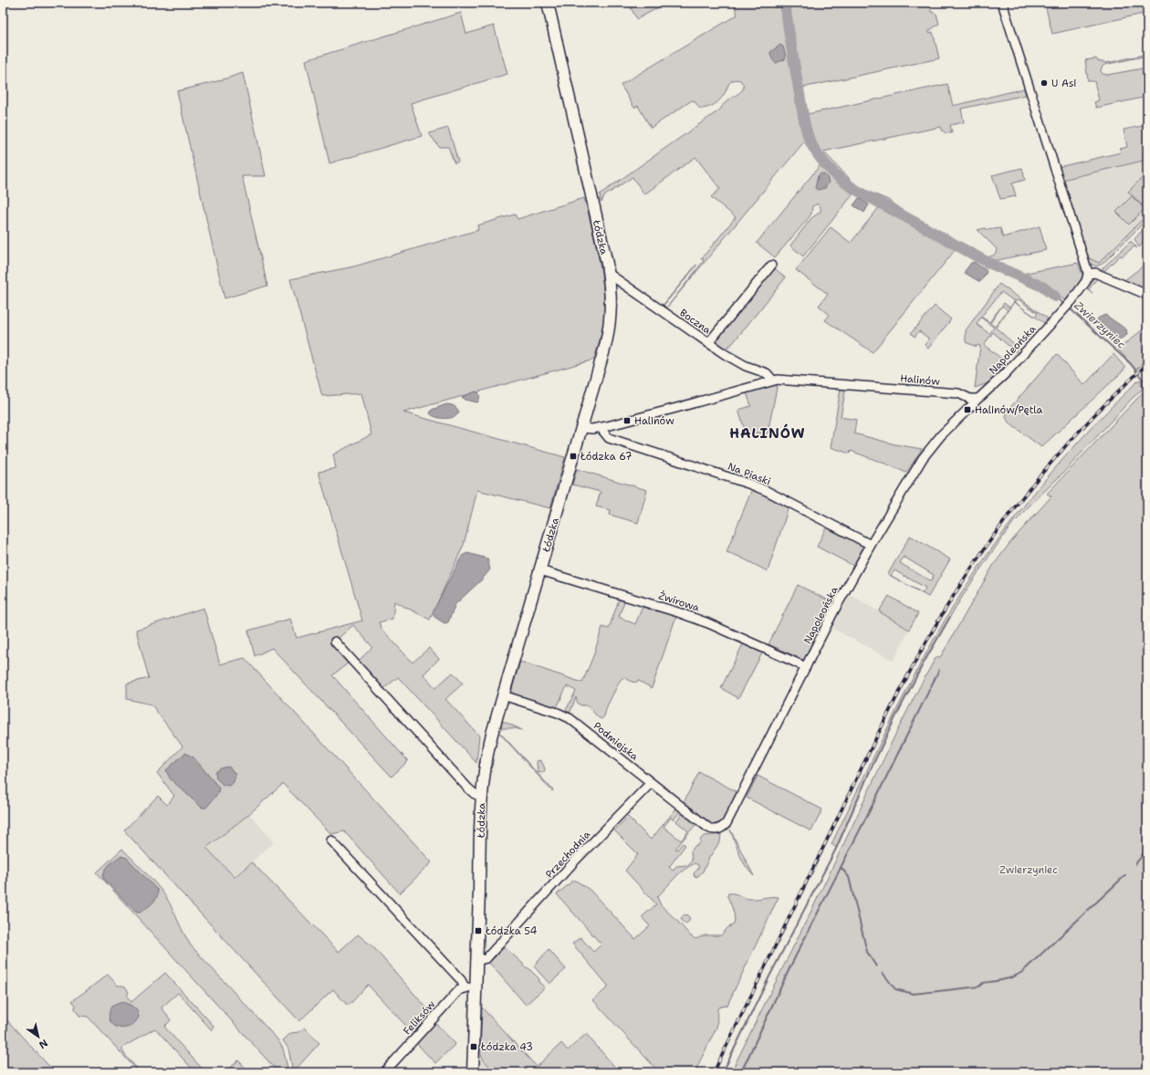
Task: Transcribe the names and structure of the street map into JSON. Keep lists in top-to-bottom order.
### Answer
{
  "streets": {
    "main road": ["Łódzka"],
    "street": [
      "Boczna",
      "Napoleońska",
      "Halinów",
      "Na Piaski",
      "Żwirowa",
      "Podmiejska",
      "Przechodnia",
      "Feliksów"
    ]
  },
  "crossings": [
    ["Łódzka", "Boczna"],
    ["Łódzka", "Halinów"],
    ["Łódzka", "Żwirowa"],
    ["Łódzka", "Podmiejska"],
    ["Łódzka", "Przechodnia"],
    ["Boczna", "Halinów"],
    ["Napoleońska", "Halinów"],
    ["Napoleońska", "Na Piaski"],
    ["Napoleońska", "Żwirowa"],
    ["Napoleońska", "Podmiejska"],
    ["Halinów", "Na Piaski"],
    ["Podmiejska", "Przechodnia"]
  ],
  "districts": ["HALINÓW"],
  "water": ["Zwierzyniec"],
  "parks": ["Zwierzyniec"],
  "places": {
    "other": ["U Asi"],
    "transit": [
      "Halinów/Pętla",
      "Halinów",
      "Łódzka 67",
      "Łódzka 54",
      "Łódzka 43"
    ]
  },
  "north": "bottom right"
}
